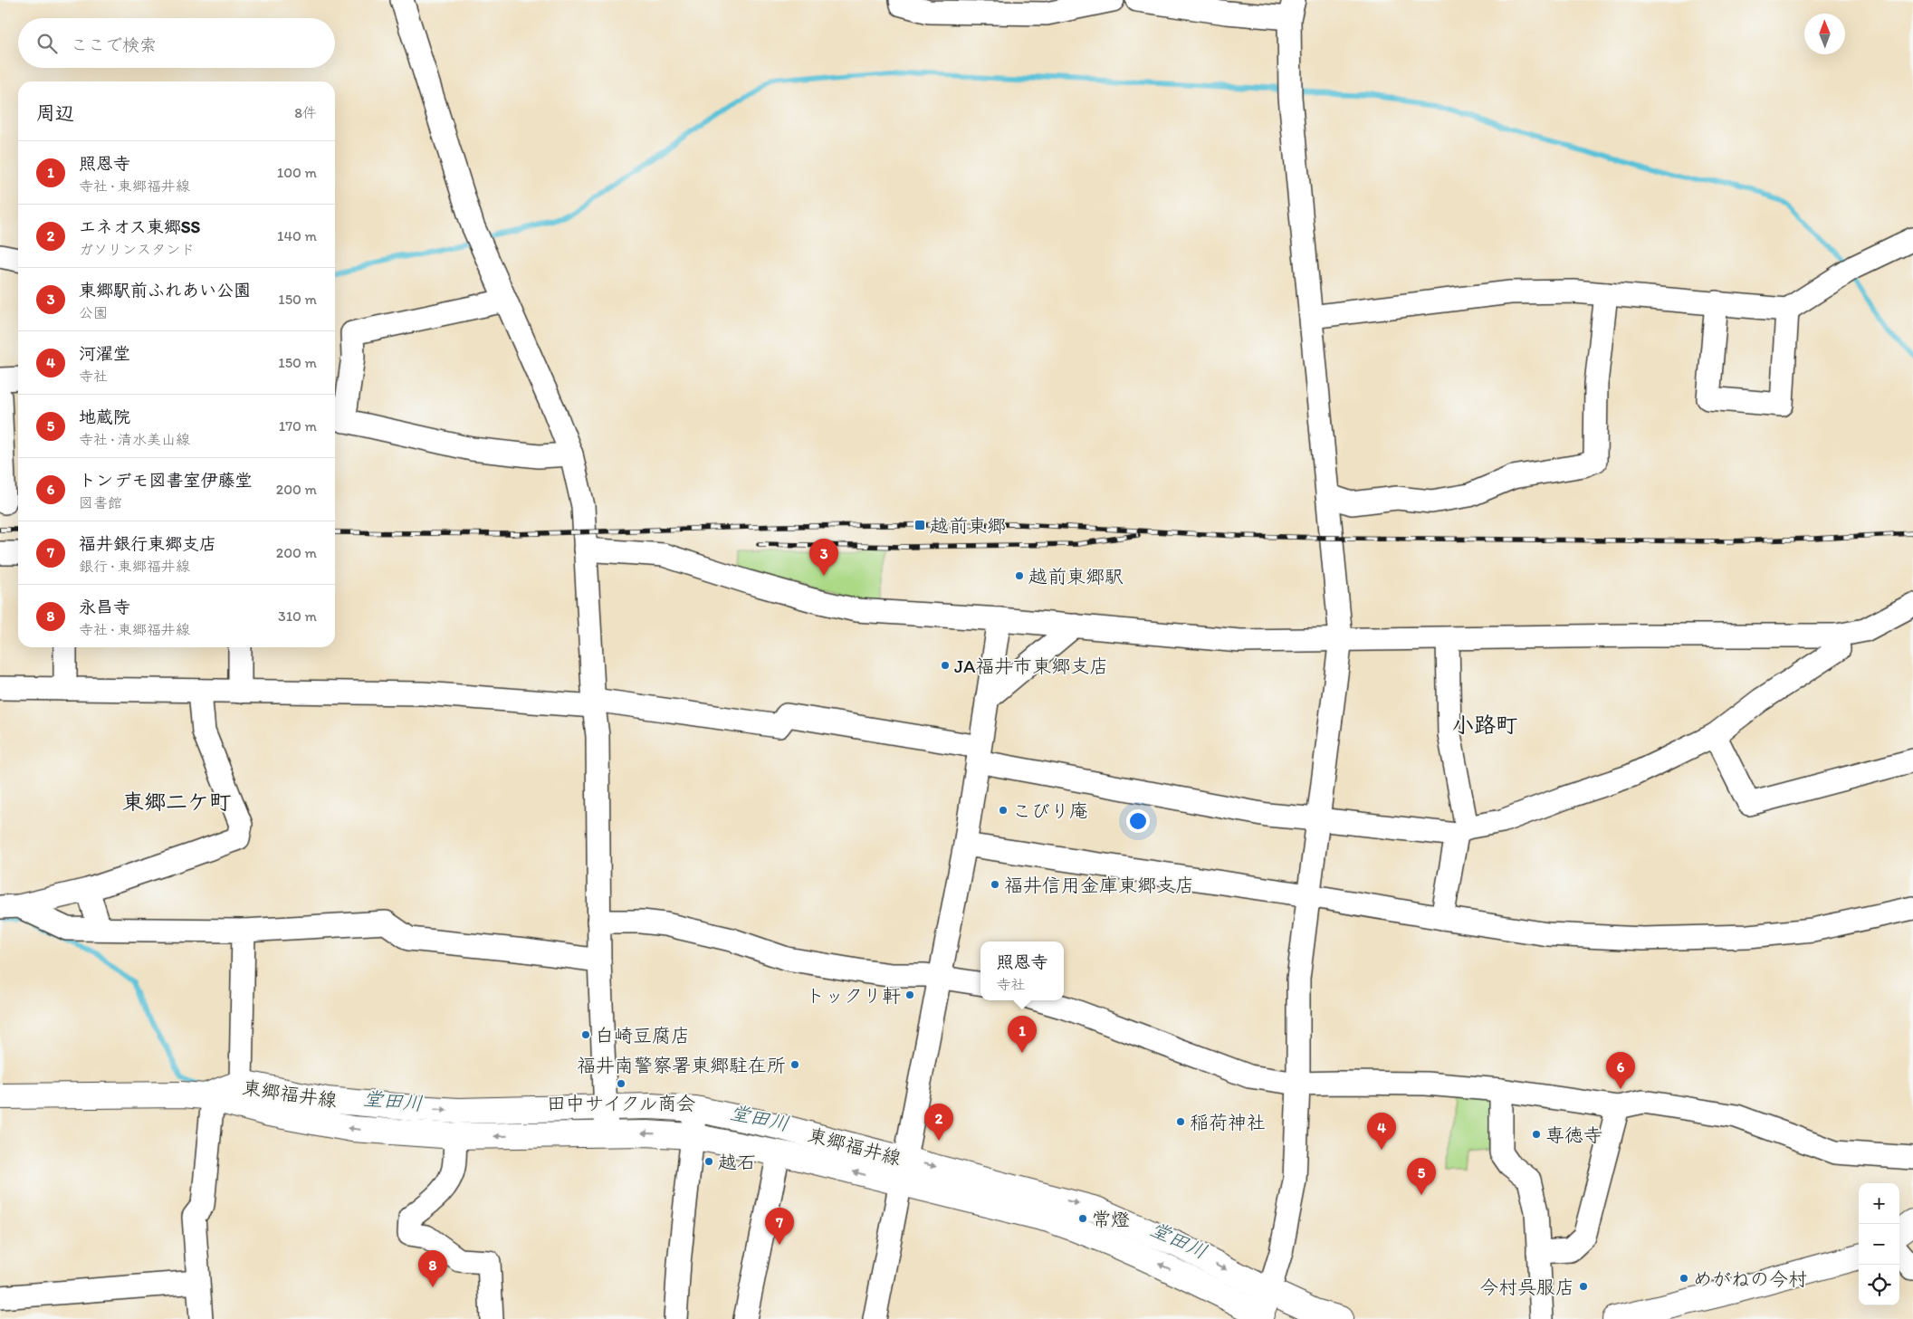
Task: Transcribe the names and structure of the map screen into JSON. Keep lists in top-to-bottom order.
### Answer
{
  "streets": {
    "main road": ["東郷福井線"]
  },
  "districts": ["小路町", "東郷二ケ町"],
  "water": ["堂田川"],
  "places": {
    "transit": ["越前東郷"],
    "other": [
      "越前東郷駅",
      "JA福井市東郷支店",
      "こびり庵",
      "福井信用金庫東郷支店",
      "トックリ軒",
      "白崎豆腐店",
      "福井南警察署東郷駐在所",
      "田中サイクル商会",
      "稲荷神社",
      "専徳寺",
      "越石",
      "常燈",
      "めがねの今村",
      "今村呉服店"
    ]
  },
  "north": "top",
  "page": {
    "search": "ここで検索",
    "heading": ["周辺", "8件"],
    "list": [
      {
        "mark": "1",
        "name": "照恩寺",
        "note": "寺社 · 東郷福井線",
        "value": "100 m"
      },
      {
        "mark": "2",
        "name": "エネオス東郷SS",
        "note": "ガソリンスタンド",
        "value": "140 m"
      },
      {
        "mark": "3",
        "name": "東郷駅前ふれあい公園",
        "note": "公園",
        "value": "150 m"
      },
      {
        "mark": "4",
        "name": "河濯堂",
        "note": "寺社",
        "value": "150 m"
      },
      {
        "mark": "5",
        "name": "地蔵院",
        "note": "寺社 · 清水美山線",
        "value": "170 m"
      },
      {
        "mark": "6",
        "name": "トンデモ図書室伊藤堂",
        "note": "図書館",
        "value": "200 m"
      },
      {
        "mark": "7",
        "name": "福井銀行東郷支店",
        "note": "銀行 · 東郷福井線",
        "value": "200 m"
      },
      {
        "mark": "8",
        "name": "永昌寺",
        "note": "寺社 · 東郷福井線",
        "value": "310 m"
      }
    ],
    "pins": [
      "3",
      "1",
      "6",
      "2",
      "4",
      "5",
      "7",
      "8"
    ],
    "popup": ["照恩寺", "寺社"],
    "map_buttons": ["+", "−"]
  }
}
